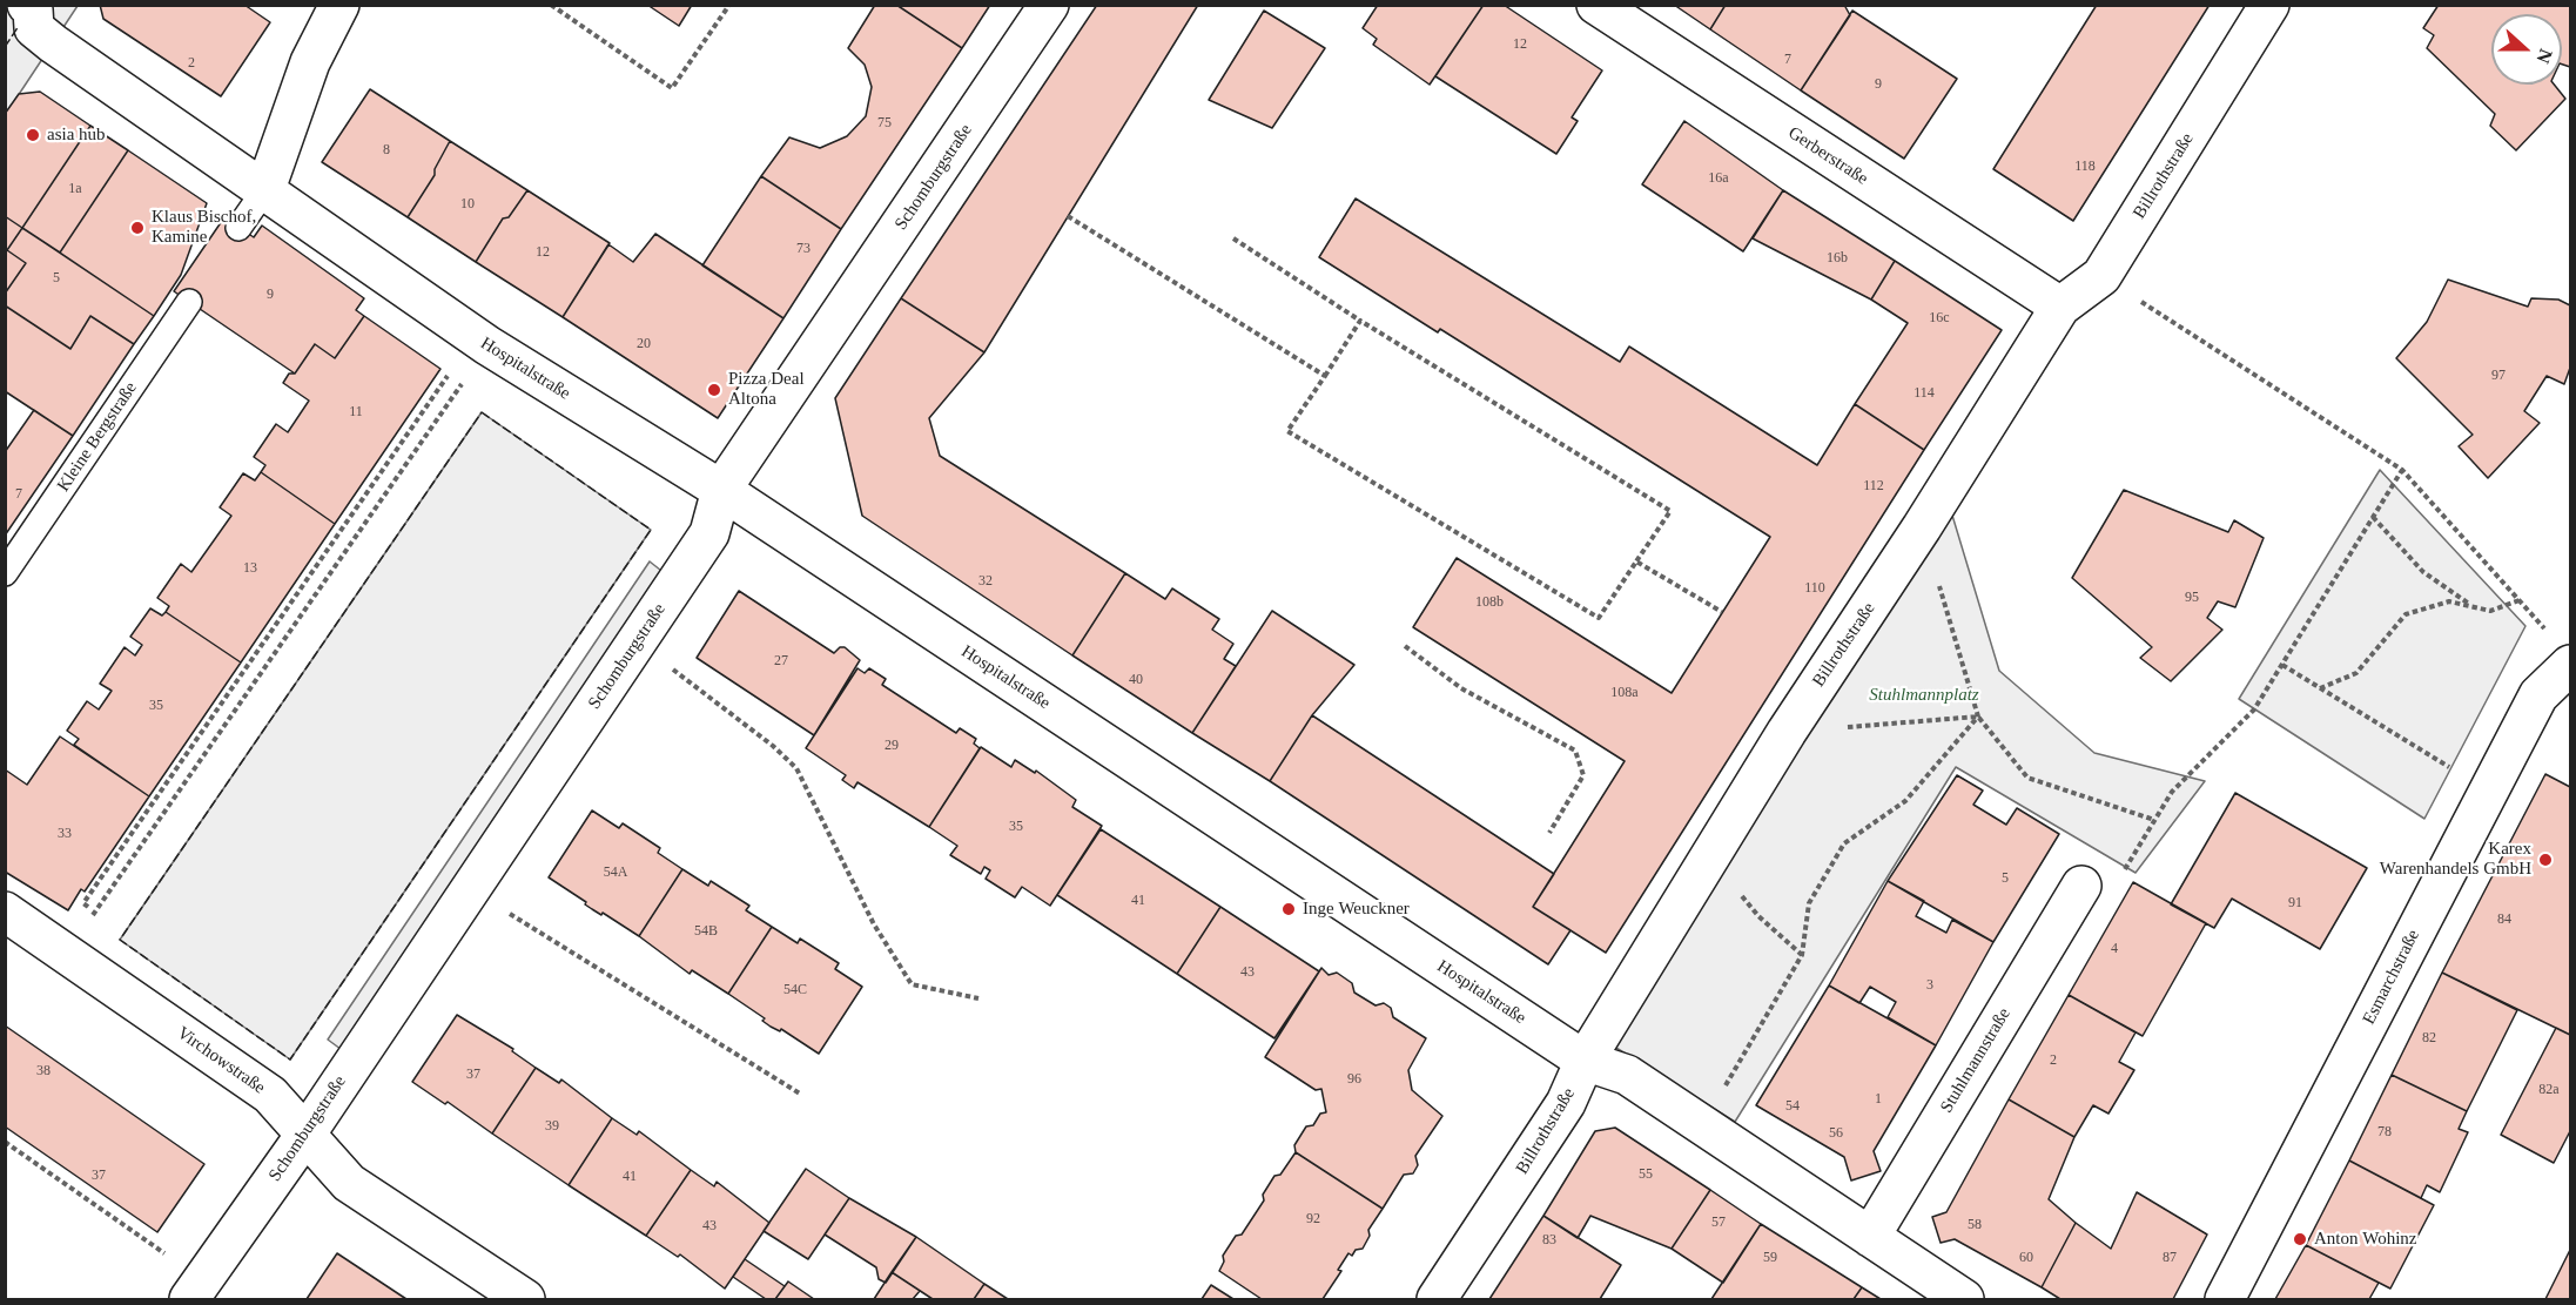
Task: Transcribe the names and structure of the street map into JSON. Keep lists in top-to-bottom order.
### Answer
{
  "streets": {
    "street": [
      "Gerberstraße",
      "Billrothstraße",
      "Schomburgstraße",
      "Hospitalstraße",
      "Esmarchstraße",
      "Virchowstraße",
      "Stuhlmannstraße"
    ],
    "lane": ["Kleine Bergstraße"]
  },
  "crossings": [
    ["Gerberstraße", "Billrothstraße"],
    ["Billrothstraße", "Hospitalstraße"],
    ["Schomburgstraße", "Hospitalstraße"],
    ["Schomburgstraße", "Virchowstraße"],
    ["Hospitalstraße", "Stuhlmannstraße"]
  ],
  "parks": ["Stuhlmannplatz"],
  "places": [
    "asia hub",
    "Klaus Bischof, Kamine",
    "Pizza Deal Altona",
    "Karex Warenhandels GmbH",
    "Inge Weuckner",
    "Anton Wohinz"
  ],
  "house_numbers": [
    "12",
    "7",
    "2",
    "9",
    "75",
    "8",
    "118",
    "16a",
    "1a",
    "10",
    "73",
    "12",
    "16b",
    "5",
    "9",
    "16c",
    "20",
    "97",
    "114",
    "11",
    "112",
    "7",
    "13",
    "32",
    "110",
    "95",
    "108b",
    "27",
    "40",
    "108a",
    "35",
    "29",
    "35",
    "33",
    "54A",
    "5",
    "41",
    "91",
    "84",
    "54B",
    "4",
    "43",
    "3",
    "54C",
    "82",
    "2",
    "38",
    "37",
    "96",
    "82a",
    "1",
    "54",
    "39",
    "78",
    "56",
    "55",
    "37",
    "41",
    "92",
    "57",
    "58",
    "43",
    "83",
    "59",
    "60",
    "87"
  ],
  "north": "right"
}
